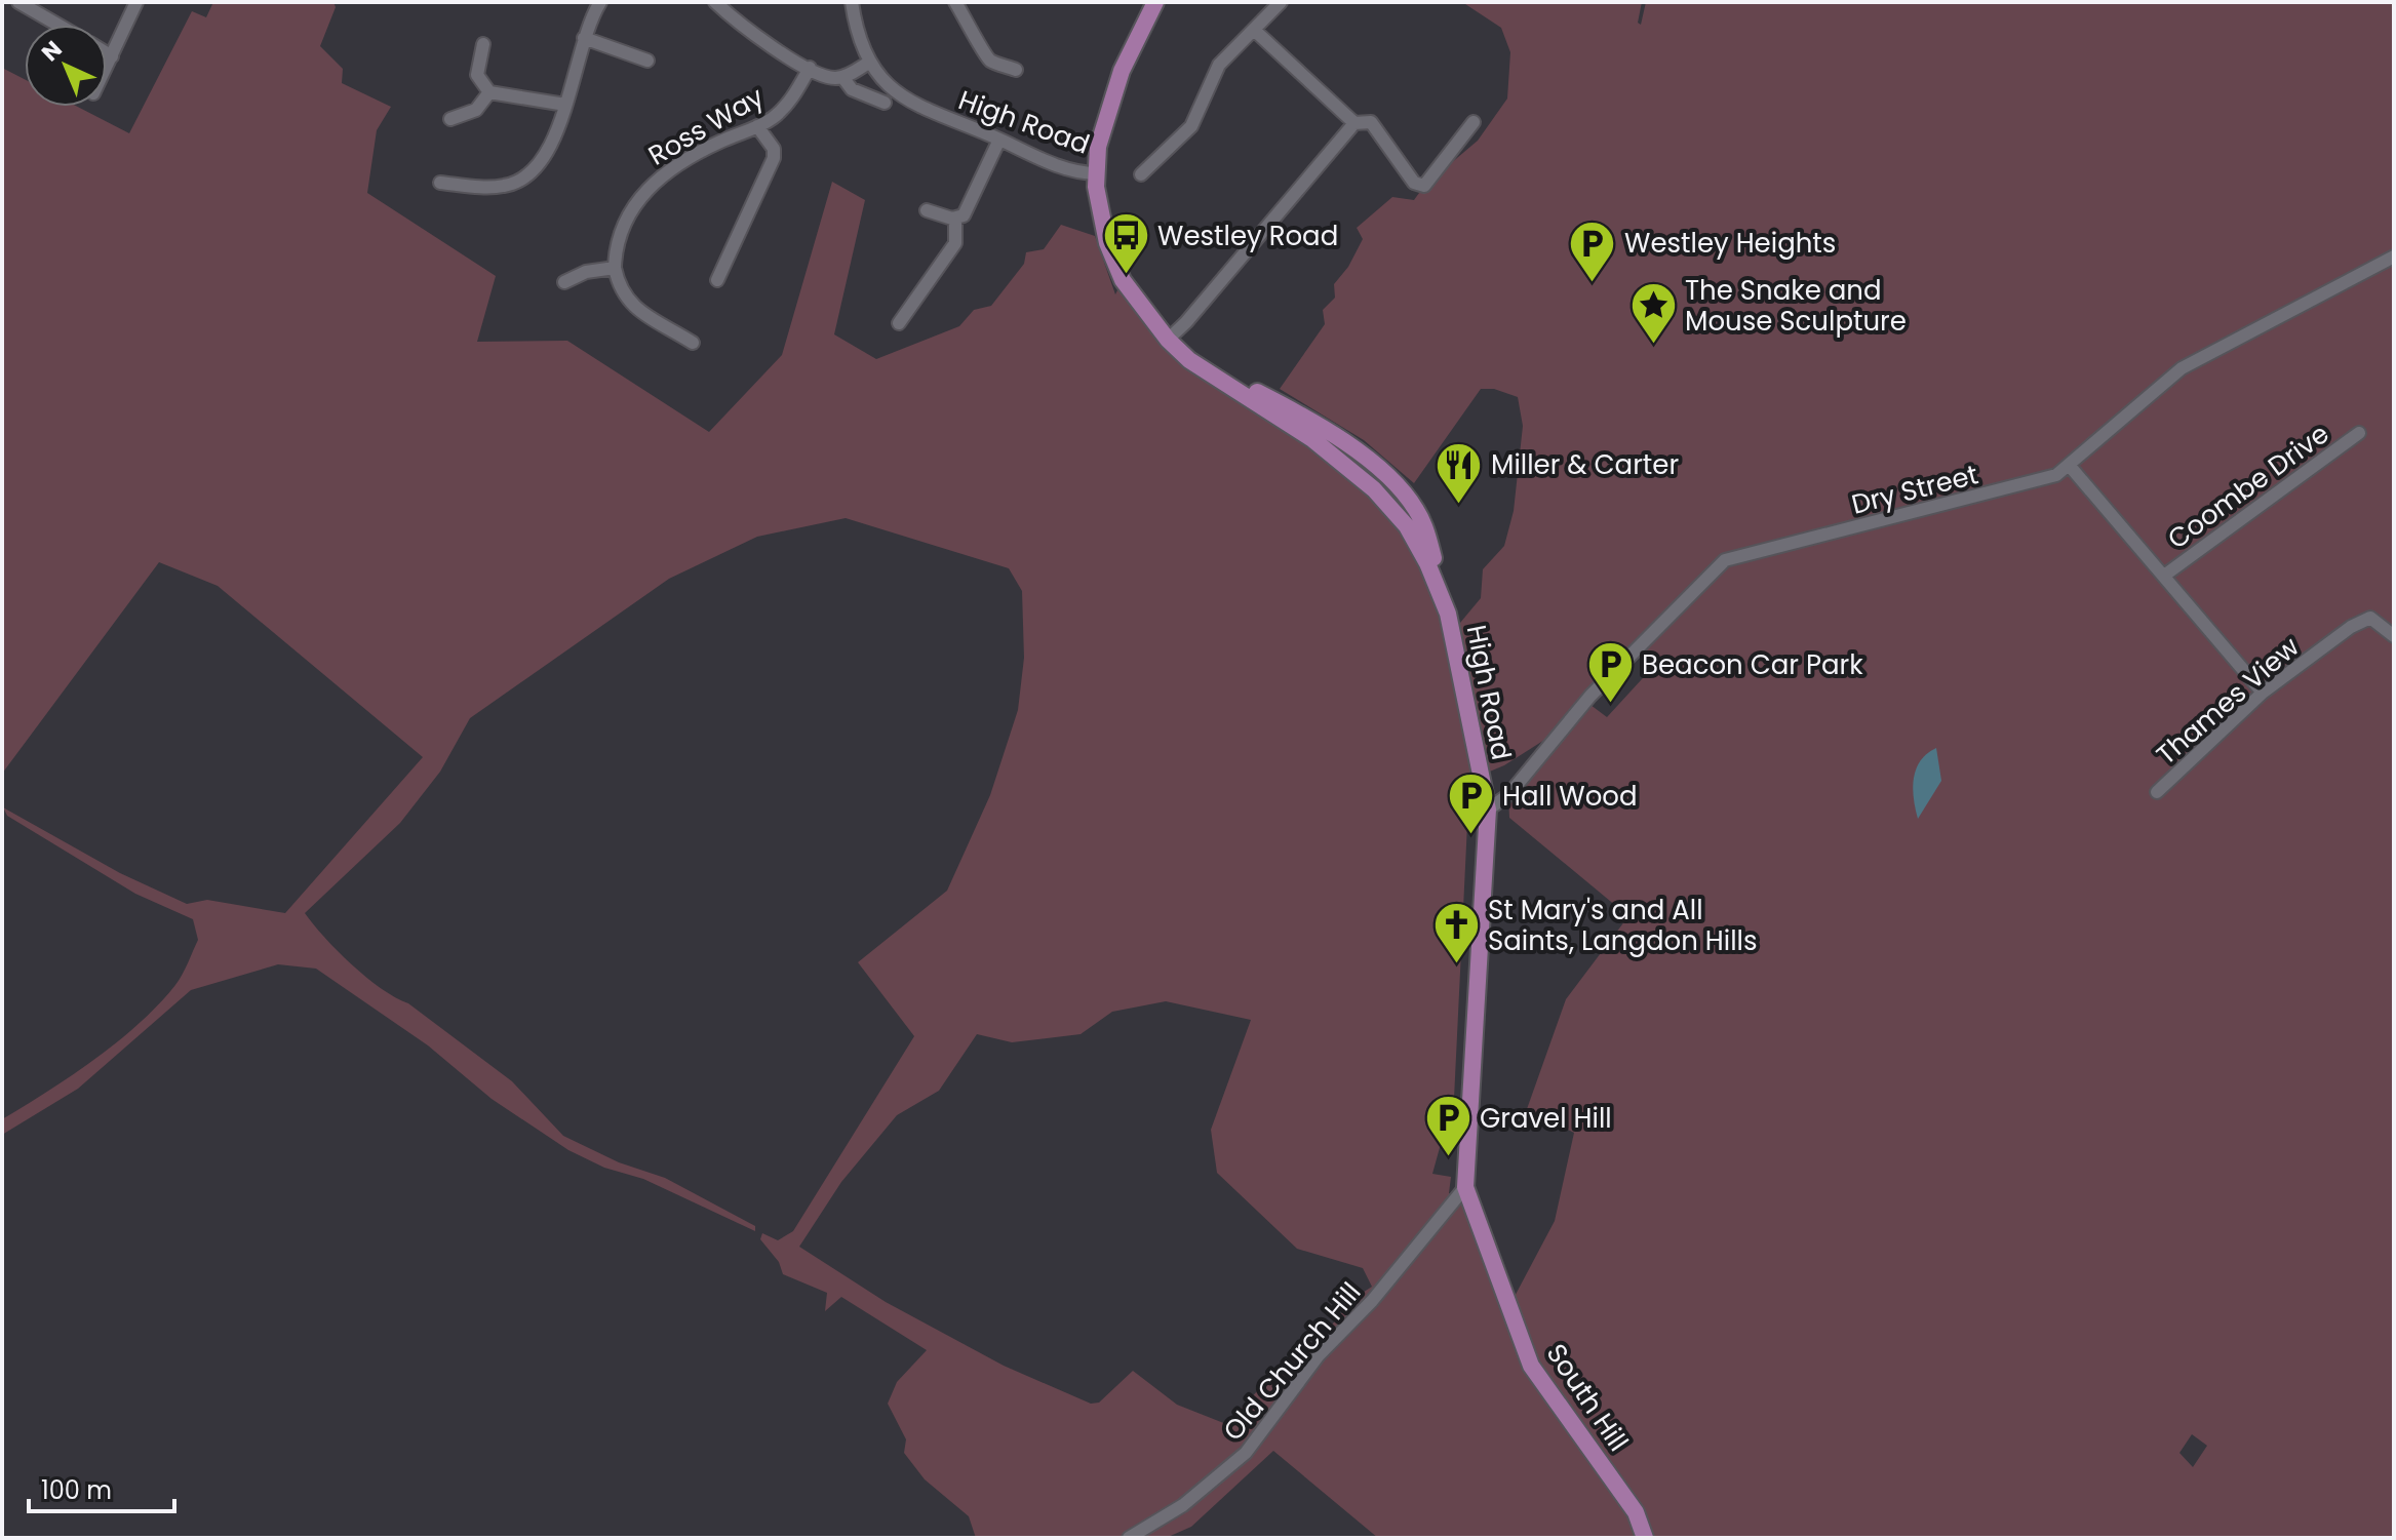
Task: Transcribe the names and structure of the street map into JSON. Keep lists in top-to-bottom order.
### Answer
{
  "streets": {
    "main road": ["High Road", "South Hill"],
    "street": [
      "Ross Way",
      "Coombe Drive",
      "Dry Street",
      "Thames View",
      "Old Church Hill"
    ]
  },
  "crossings": [
    ["High Road", "Dry Street"],
    ["High Road", "Old Church Hill"],
    ["High Road", "South Hill"],
    ["Old Church Hill", "South Hill"]
  ],
  "places": {
    "bus stop": ["Westley Road"],
    "parking": [
      "Westley Heights",
      "Beacon Car Park",
      "Hall Wood",
      "Gravel Hill"
    ],
    "place": ["The Snake and Mouse Sculpture"],
    "restaurant": ["Miller & Carter"],
    "church": ["St Mary's and All Saints, Langdon Hills"]
  },
  "scale_bar": "100 m",
  "north": "top left"
}
